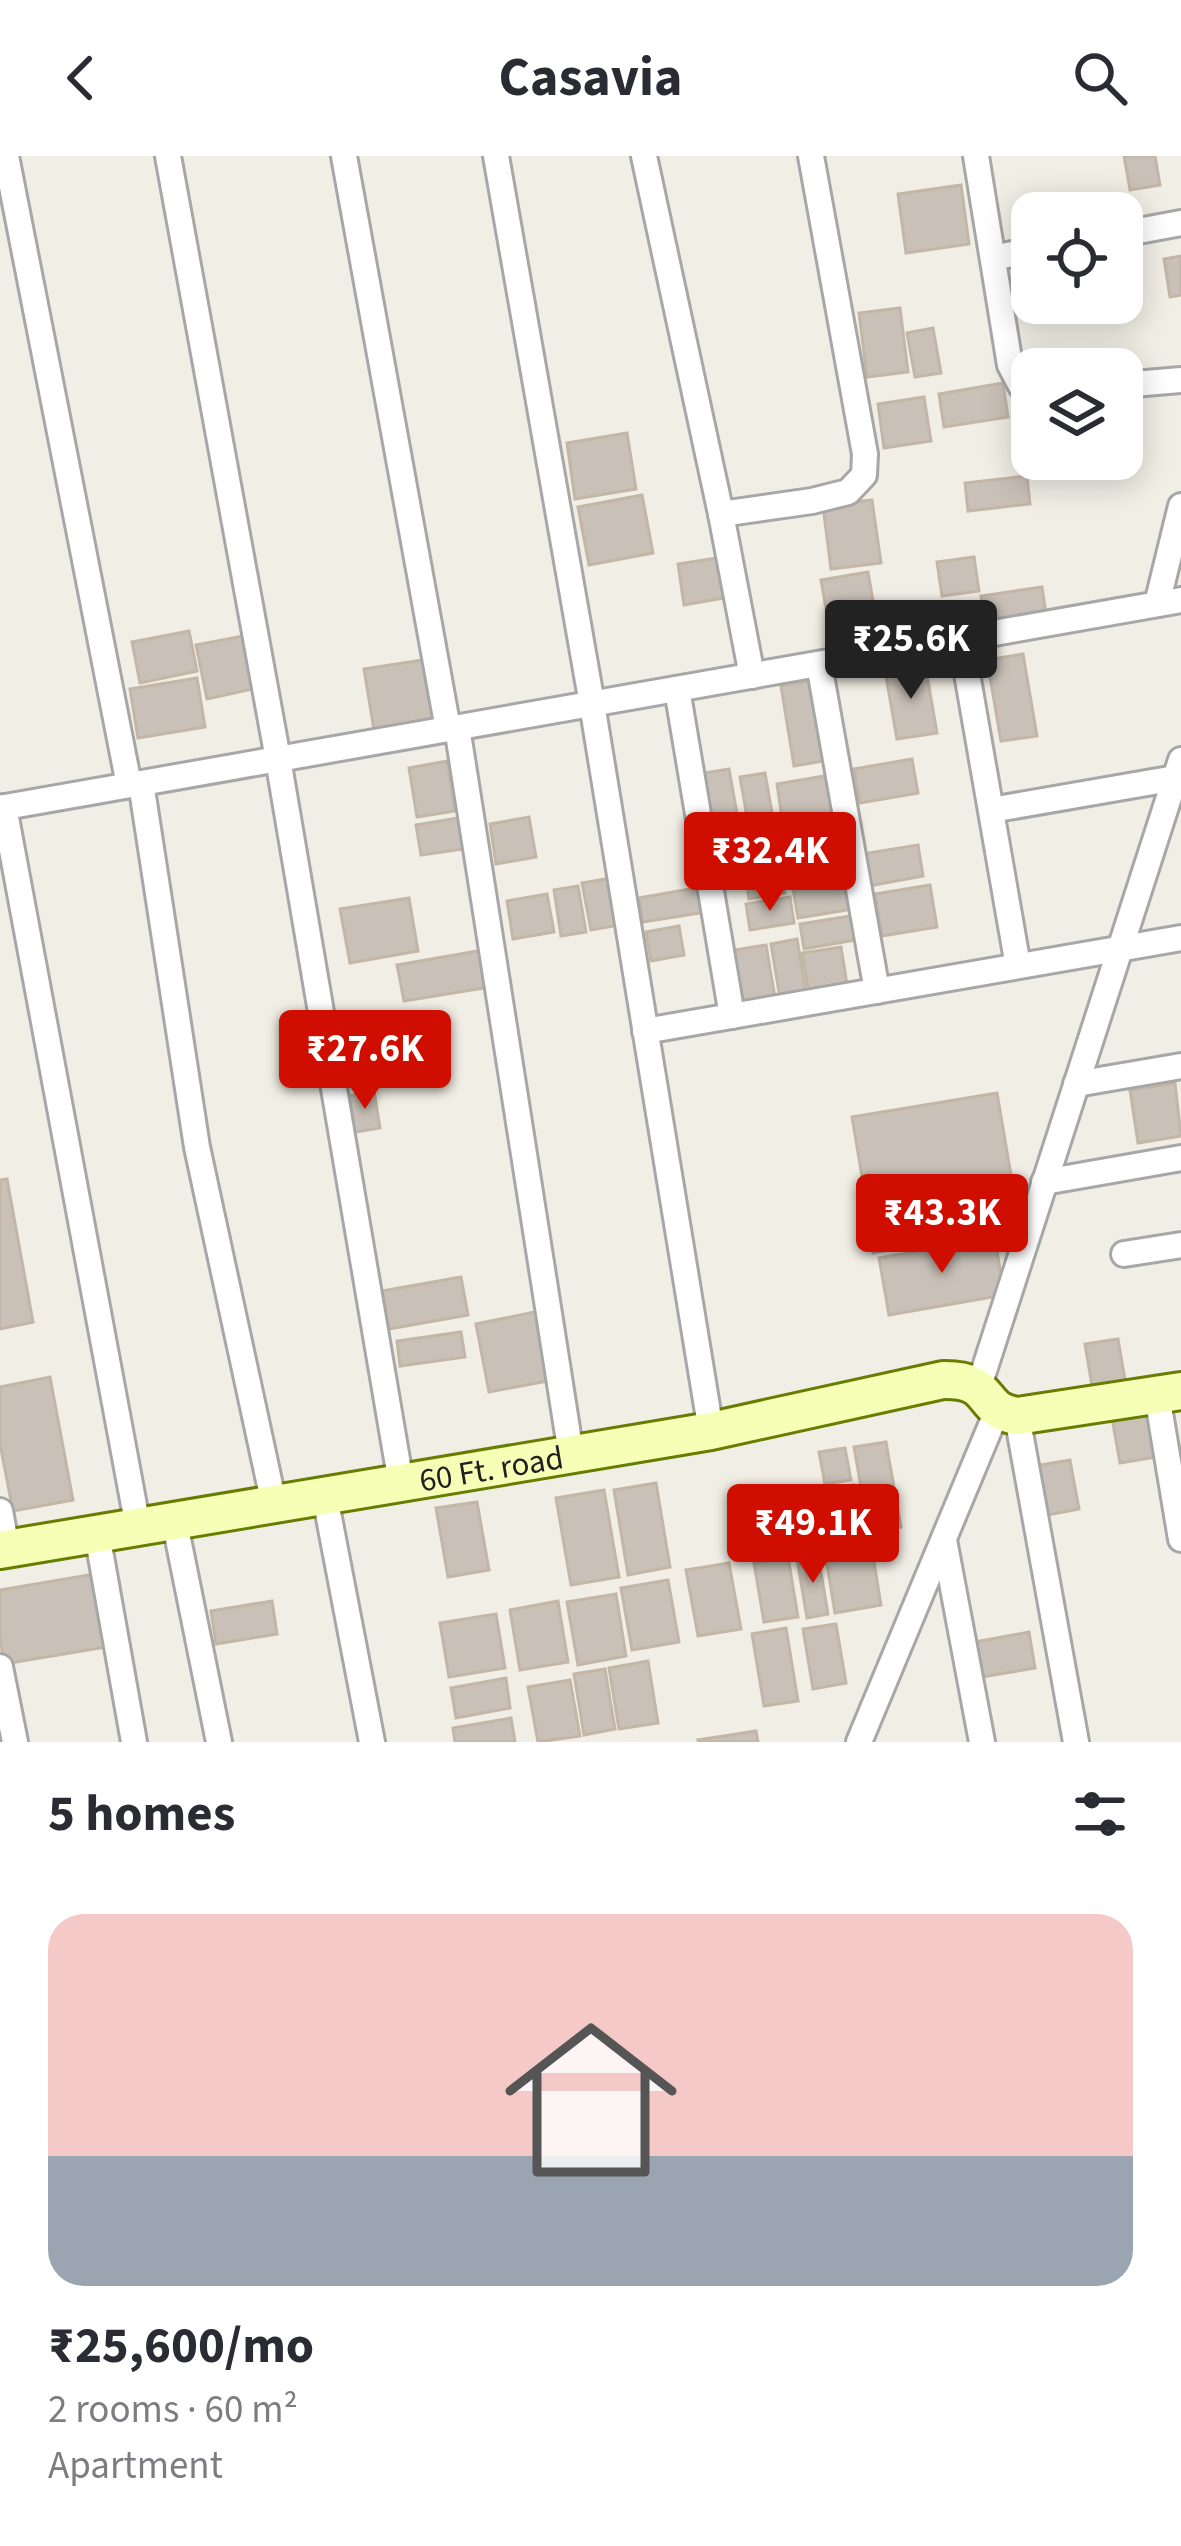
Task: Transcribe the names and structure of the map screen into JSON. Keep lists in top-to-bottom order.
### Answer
{
  "streets": {
    "street": ["60 Ft. road"]
  },
  "page": {
    "header": "Casavia",
    "price": [
      "₹25.6K",
      "₹32.4K",
      "₹27.6K",
      "₹43.3K",
      "₹49.1K"
    ],
    "heading": "5 homes",
    "list": [
      {
        "name": "₹25,600/mo",
        "note": "2 rooms · 60 m² · Apartment"
      }
    ]
  }
}
